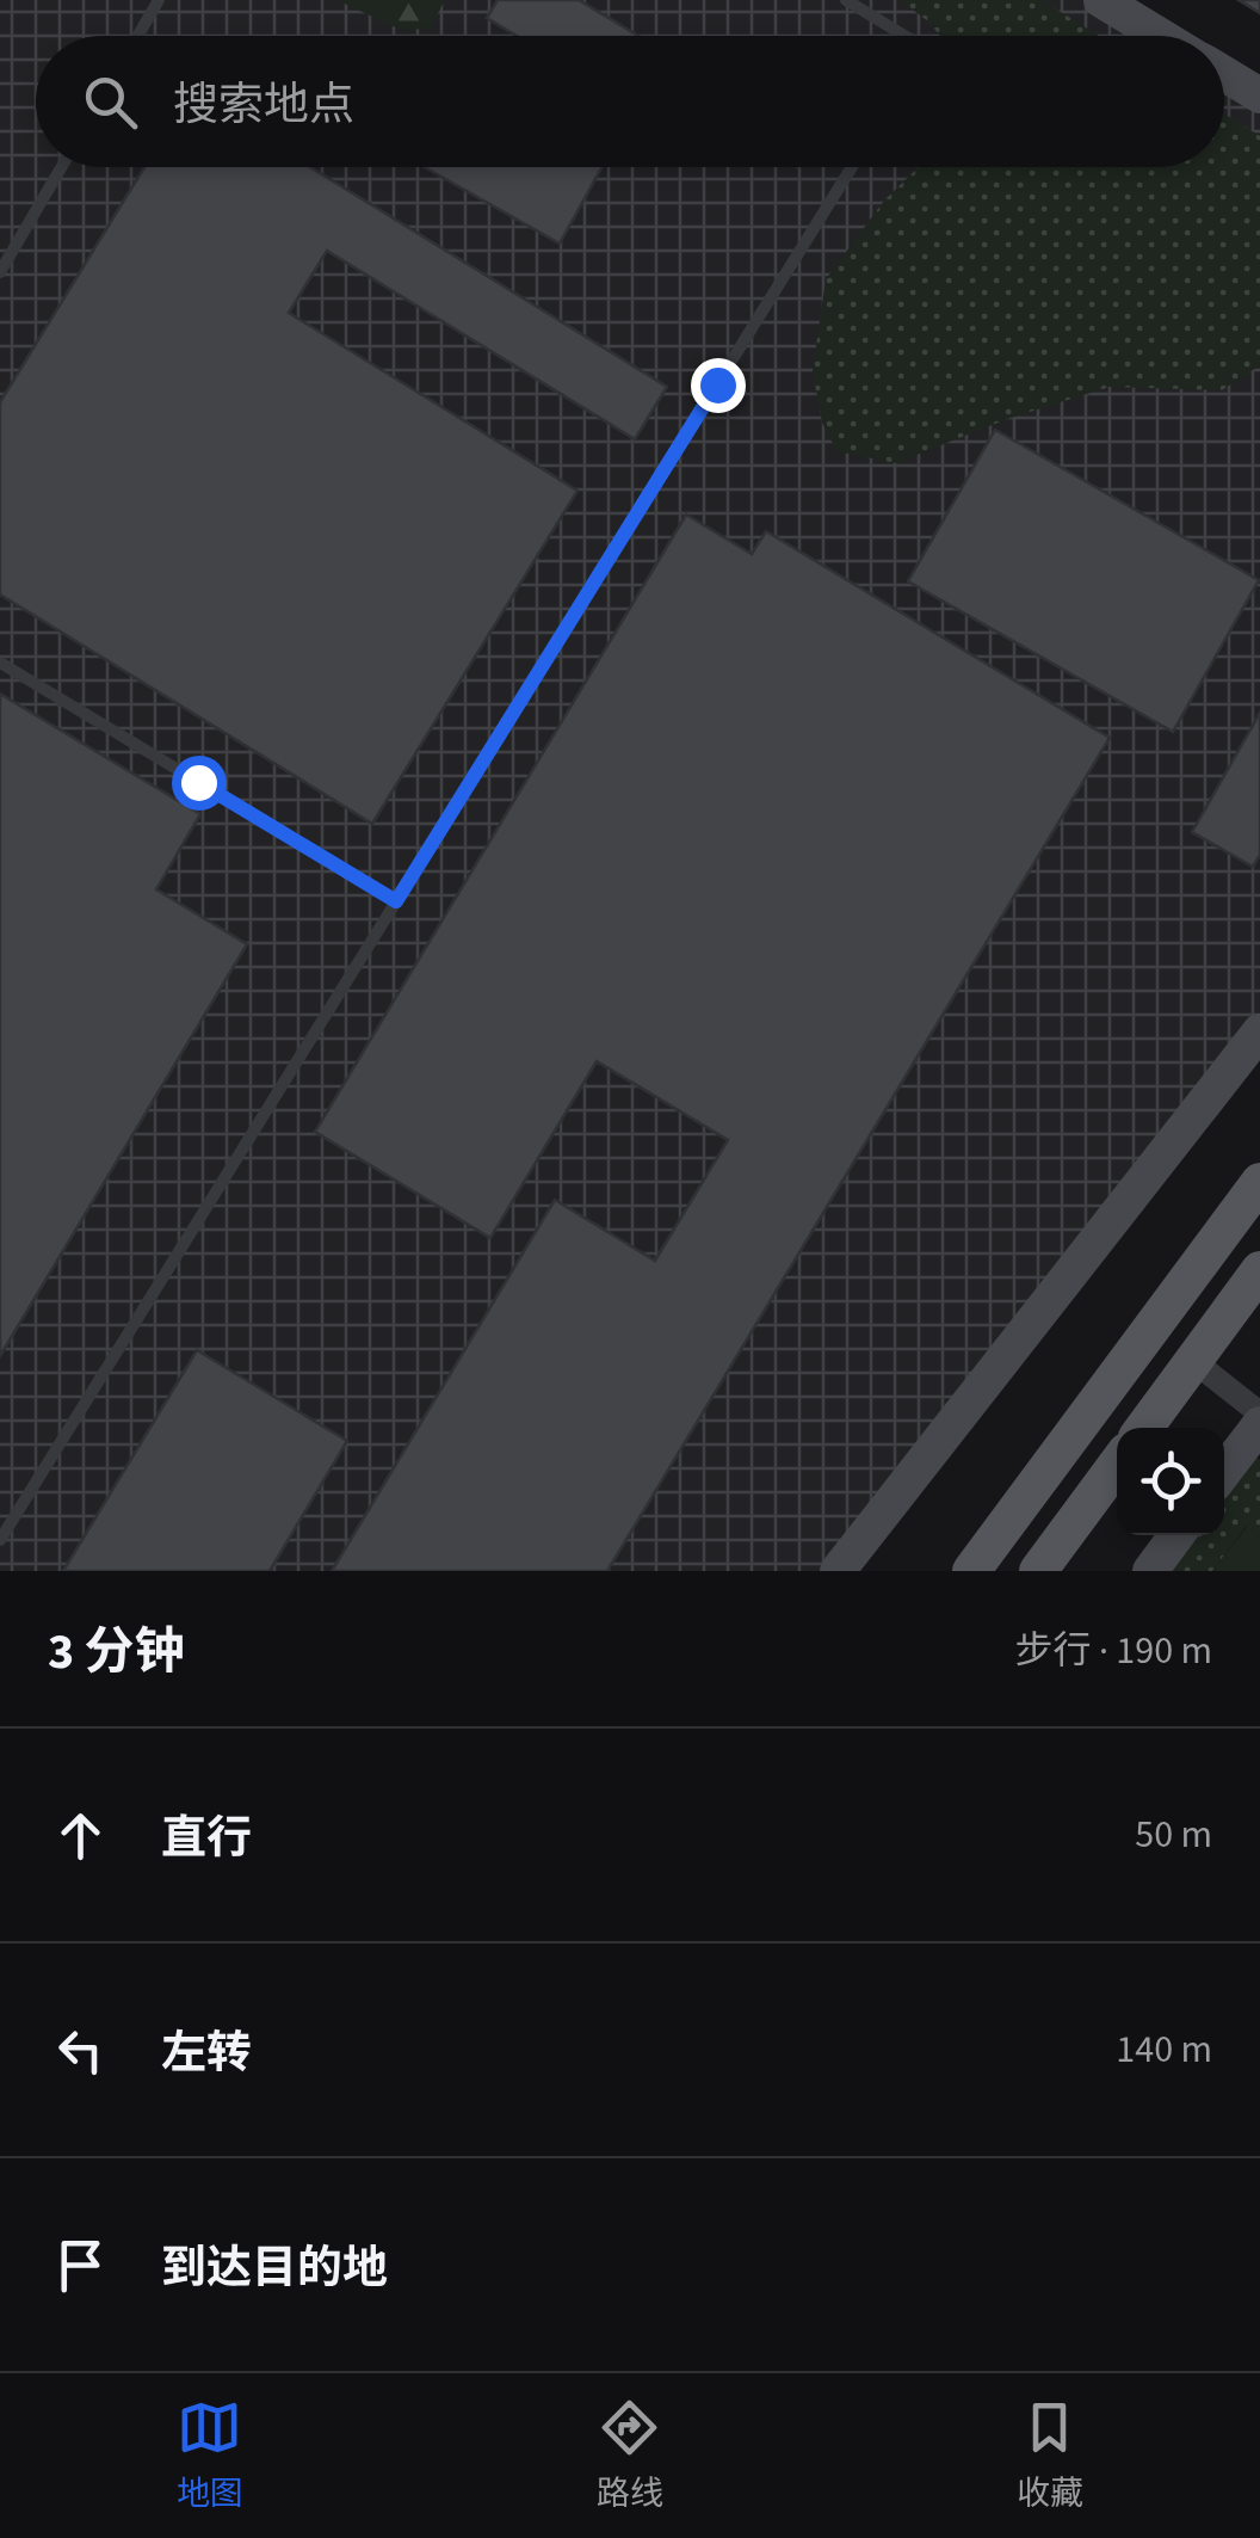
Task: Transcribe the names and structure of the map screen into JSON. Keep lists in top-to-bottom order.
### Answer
{
  "page": {
    "search": "搜索地点",
    "heading": ["3 分钟", "步行 · 190 m"],
    "list": [
      ["直行", "50 m"],
      ["左转", "140 m"],
      "到达目的地"
    ],
    "nav": ["地图", "路线", "收藏"]
  }
}
